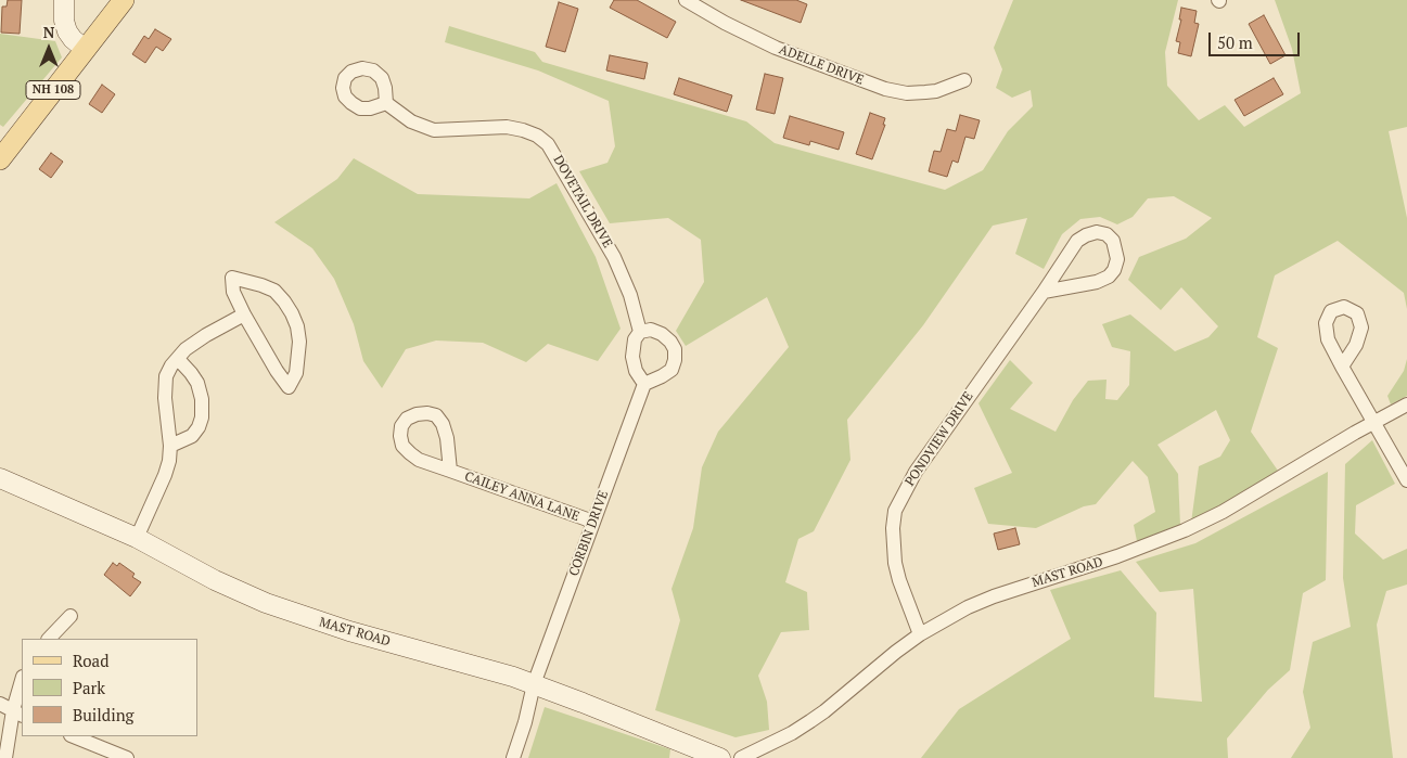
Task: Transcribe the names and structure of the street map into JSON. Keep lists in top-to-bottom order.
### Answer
{
  "streets": {
    "main road": ["NH 108"],
    "street": [
      "ADELLE DRIVE",
      "DOVETAIL DRIVE",
      "PONDVIEW DRIVE",
      "CAILEY ANNA LANE",
      "CORBIN DRIVE",
      "MAST ROAD"
    ]
  },
  "crossings": [
    ["DOVETAIL DRIVE", "CORBIN DRIVE"],
    ["PONDVIEW DRIVE", "MAST ROAD"],
    ["CAILEY ANNA LANE", "CORBIN DRIVE"],
    ["CORBIN DRIVE", "MAST ROAD"]
  ],
  "legend": ["Road", "Park", "Building"],
  "scale_bar": "50 m",
  "north": "top"
}
